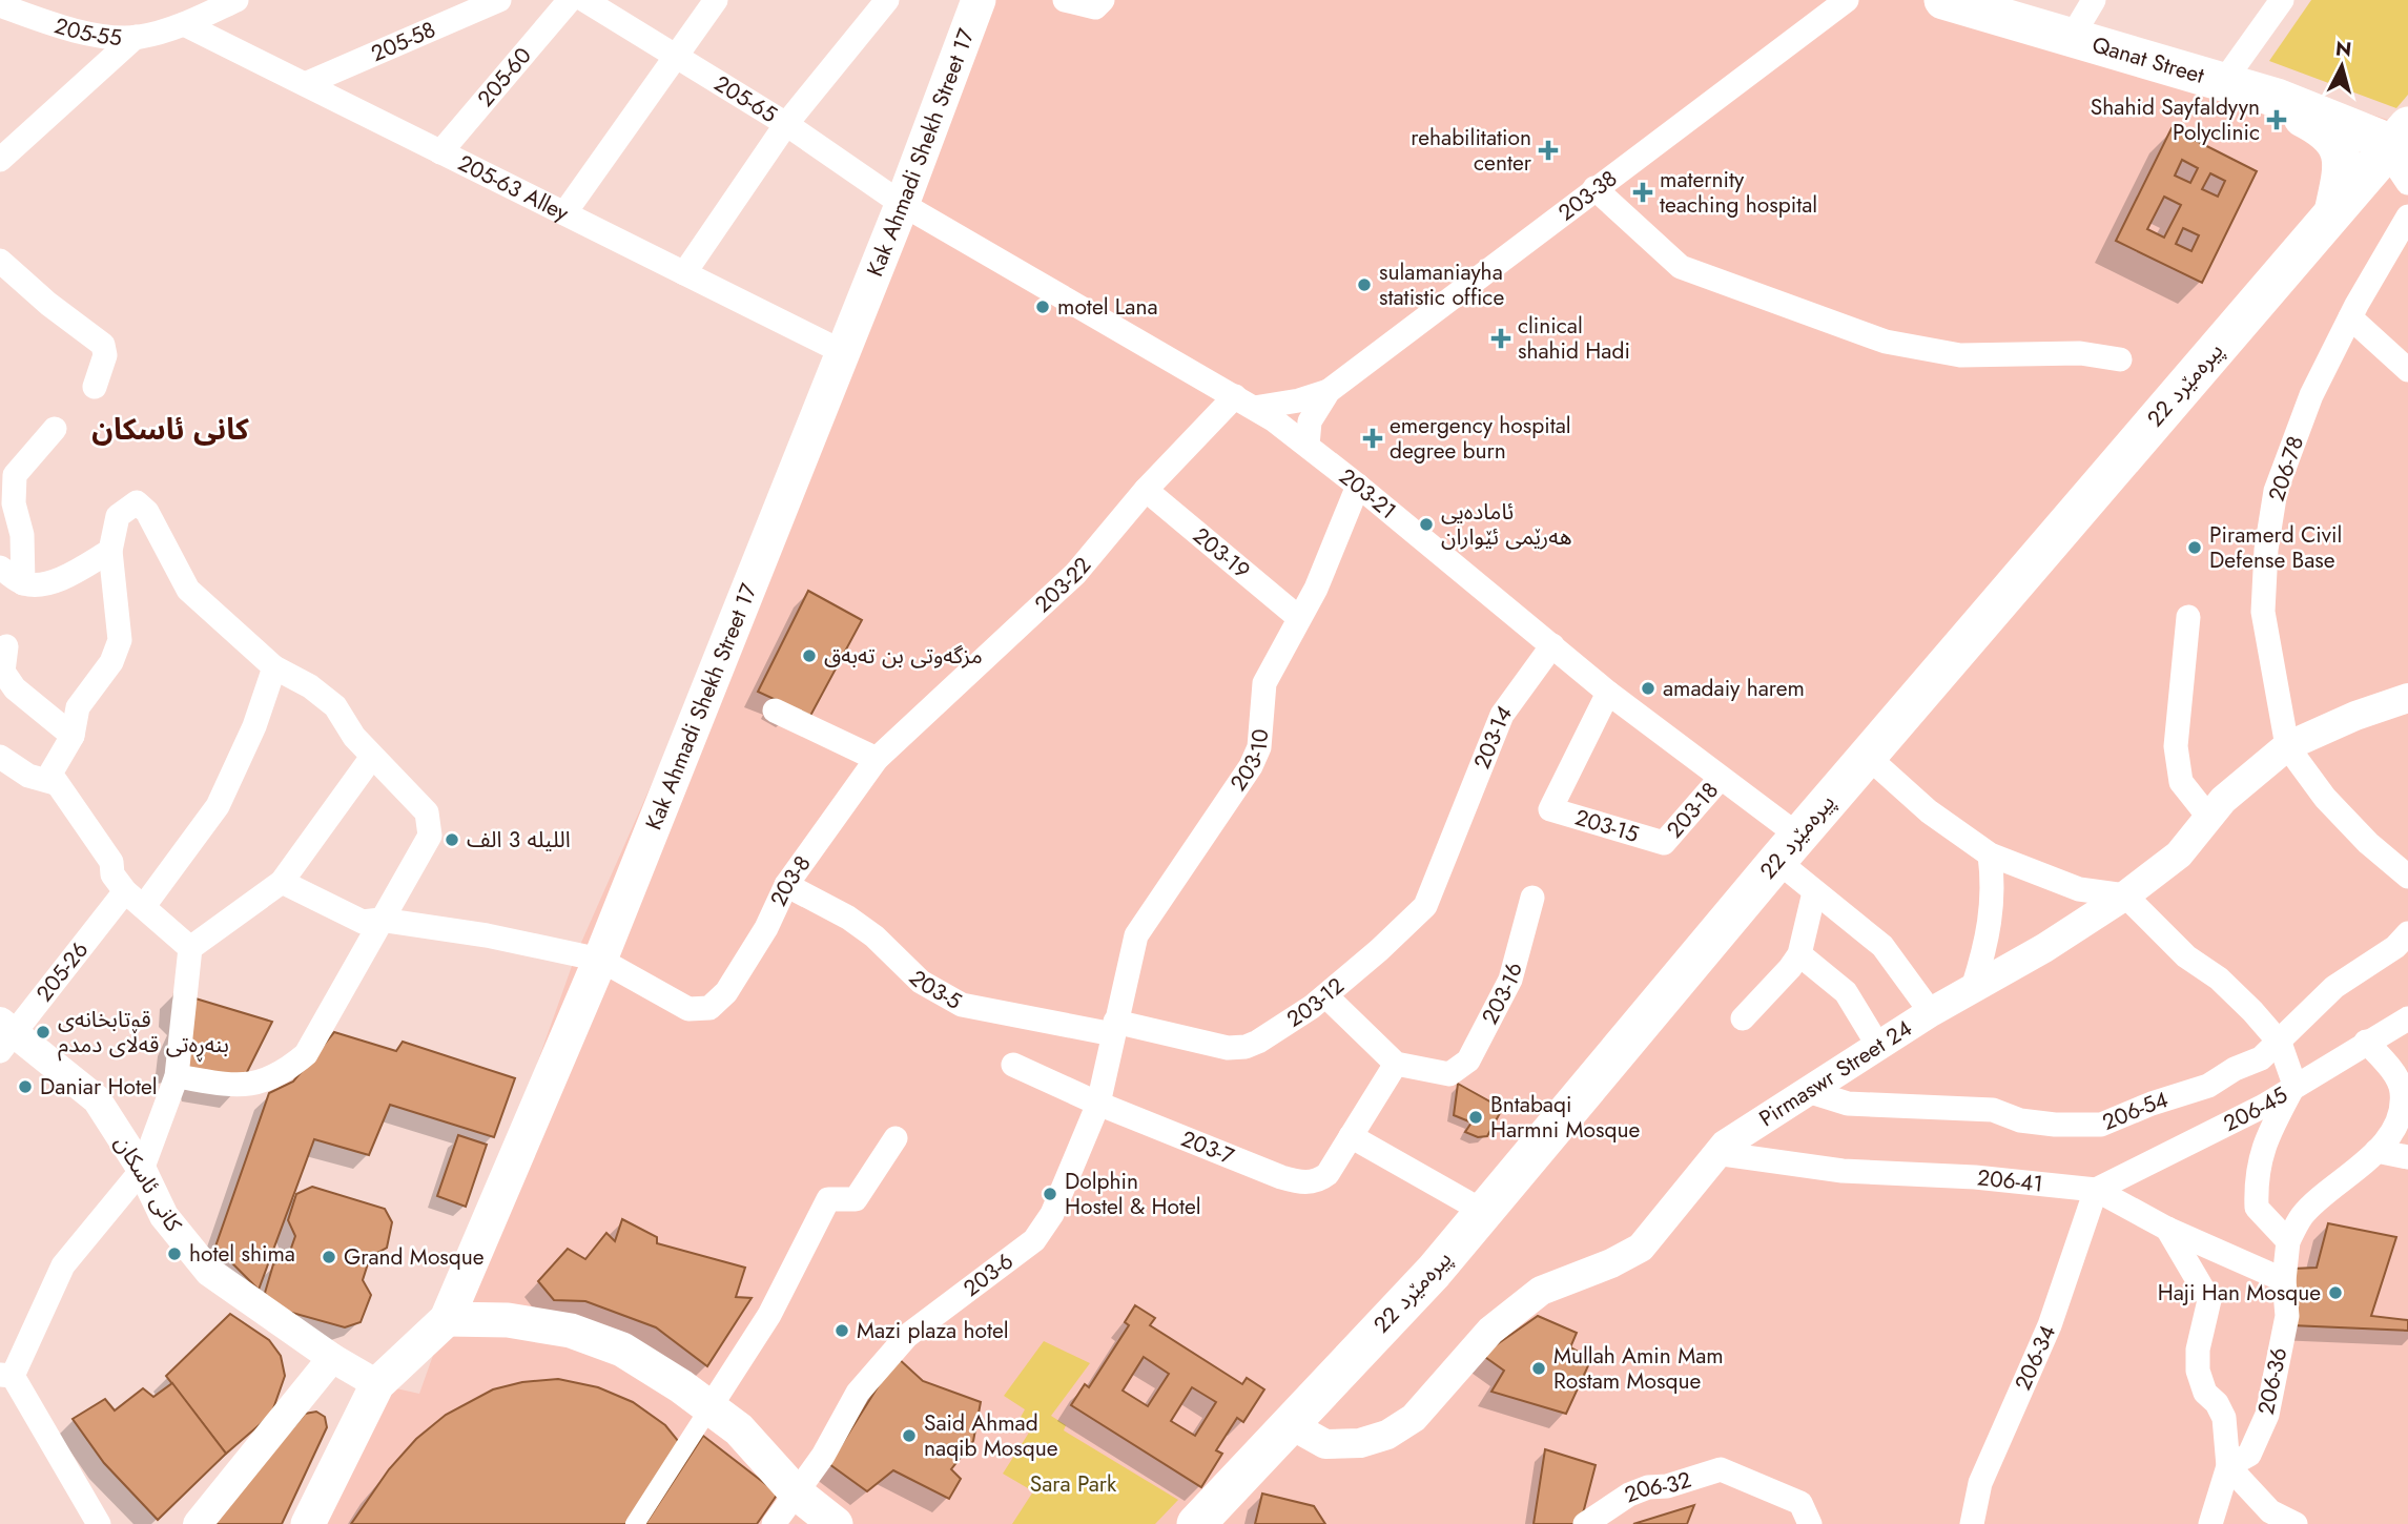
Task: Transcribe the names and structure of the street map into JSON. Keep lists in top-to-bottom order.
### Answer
{
  "streets": {
    "main road": ["Qanat Street", "Kak Ahmadi Shekh Street 17", "22 پیرەمێرد"],
    "street": [
      "205-55",
      "205-58",
      "205-60",
      "205-65",
      "205-63 Alley",
      "203-38",
      "206-78",
      "203-21",
      "203-19",
      "203-22",
      "203-14",
      "203-10",
      "203-18",
      "203-15",
      "203-8",
      "205-26",
      "203-5",
      "203-16",
      "203-12",
      "Pirmaswr Street 24",
      "206-45",
      "206-54",
      "203-7",
      "206-41",
      "کانی ئاسکان",
      "203-6",
      "206-34",
      "206-36",
      "206-32"
    ]
  },
  "crossings": [
    ["205-58", "205-63 Alley"],
    ["Qanat Street", "22 پیرەمێرد"],
    ["205-60", "205-63 Alley"],
    ["205-65", "Kak Ahmadi Shekh Street 17"],
    ["205-65", "203-21"],
    ["Kak Ahmadi Shekh Street 17", "205-63 Alley"],
    ["Kak Ahmadi Shekh Street 17", "203-21"],
    ["Kak Ahmadi Shekh Street 17", "203-8"],
    ["Kak Ahmadi Shekh Street 17", "کانی ئاسکان"],
    ["203-38", "203-21"],
    ["203-38", "203-22"],
    ["22 پیرەمێرد", "203-21"],
    ["22 پیرەمێرد", "Pirmaswr Street 24"],
    ["206-78", "Pirmaswr Street 24"],
    ["203-21", "203-22"],
    ["203-21", "203-14"],
    ["203-21", "203-10"],
    ["203-21", "203-18"],
    ["203-21", "203-15"],
    ["203-21", "Pirmaswr Street 24"],
    ["203-19", "203-22"],
    ["203-19", "203-10"],
    ["203-22", "203-8"],
    ["203-14", "203-12"],
    ["203-10", "203-5"],
    ["203-10", "203-12"],
    ["203-10", "203-6"],
    ["203-18", "203-15"],
    ["203-8", "203-5"],
    ["205-26", "کانی ئاسکان"],
    ["203-5", "203-12"],
    ["203-5", "203-6"],
    ["203-12", "203-6"],
    ["Pirmaswr Street 24", "206-54"],
    ["Pirmaswr Street 24", "206-41"],
    ["206-45", "206-41"],
    ["206-45", "206-34"],
    ["203-7", "203-6"],
    ["206-41", "206-34"],
    ["206-41", "206-36"]
  ],
  "districts": ["کانی ئاسکان"],
  "parks": ["Sara Park"],
  "places": {
    "health": [
      "Shahid Sayfaldyyn Polyclinic",
      "rehabilitation center",
      "maternity teaching hospital",
      "clinical shahid Hadi",
      "emergency hospital degree burn"
    ],
    "other": [
      "sulamaniayha statistic office",
      "motel Lana",
      "ئامادەیی ھەرێمی ئێواران",
      "Piramerd Civil Defense Base",
      "مزگەوتی بن تەبەق",
      "amadaiy harem",
      "الليله 3 الف",
      "قوتابخانەی بنەڕەتی قەڵای دمدم",
      "Daniar Hotel",
      "Bntabaqi Harmni Mosque",
      "Dolphin Hostel & Hotel",
      "hotel shima",
      "Grand Mosque",
      "Haji Han Mosque",
      "Mazi plaza hotel",
      "Mullah Amin Mam Rostam Mosque",
      "Said Ahmad naqib Mosque"
    ]
  },
  "north": "top"
}
